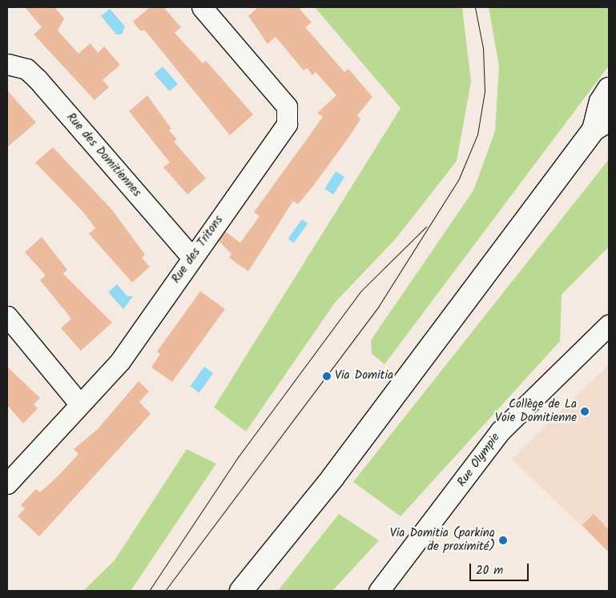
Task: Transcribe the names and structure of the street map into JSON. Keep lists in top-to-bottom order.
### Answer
{
  "streets": {
    "street": ["Rue des Domitiennes", "Rue des Tritons", "Rue Olympie"]
  },
  "crossings": [
    ["Rue des Domitiennes", "Rue des Tritons"]
  ],
  "places": ["Via Domitia", "Collège de La Voie Domitienne", "Via Domitia (parking de proximité)"],
  "scale_bar": "20 m"
}
